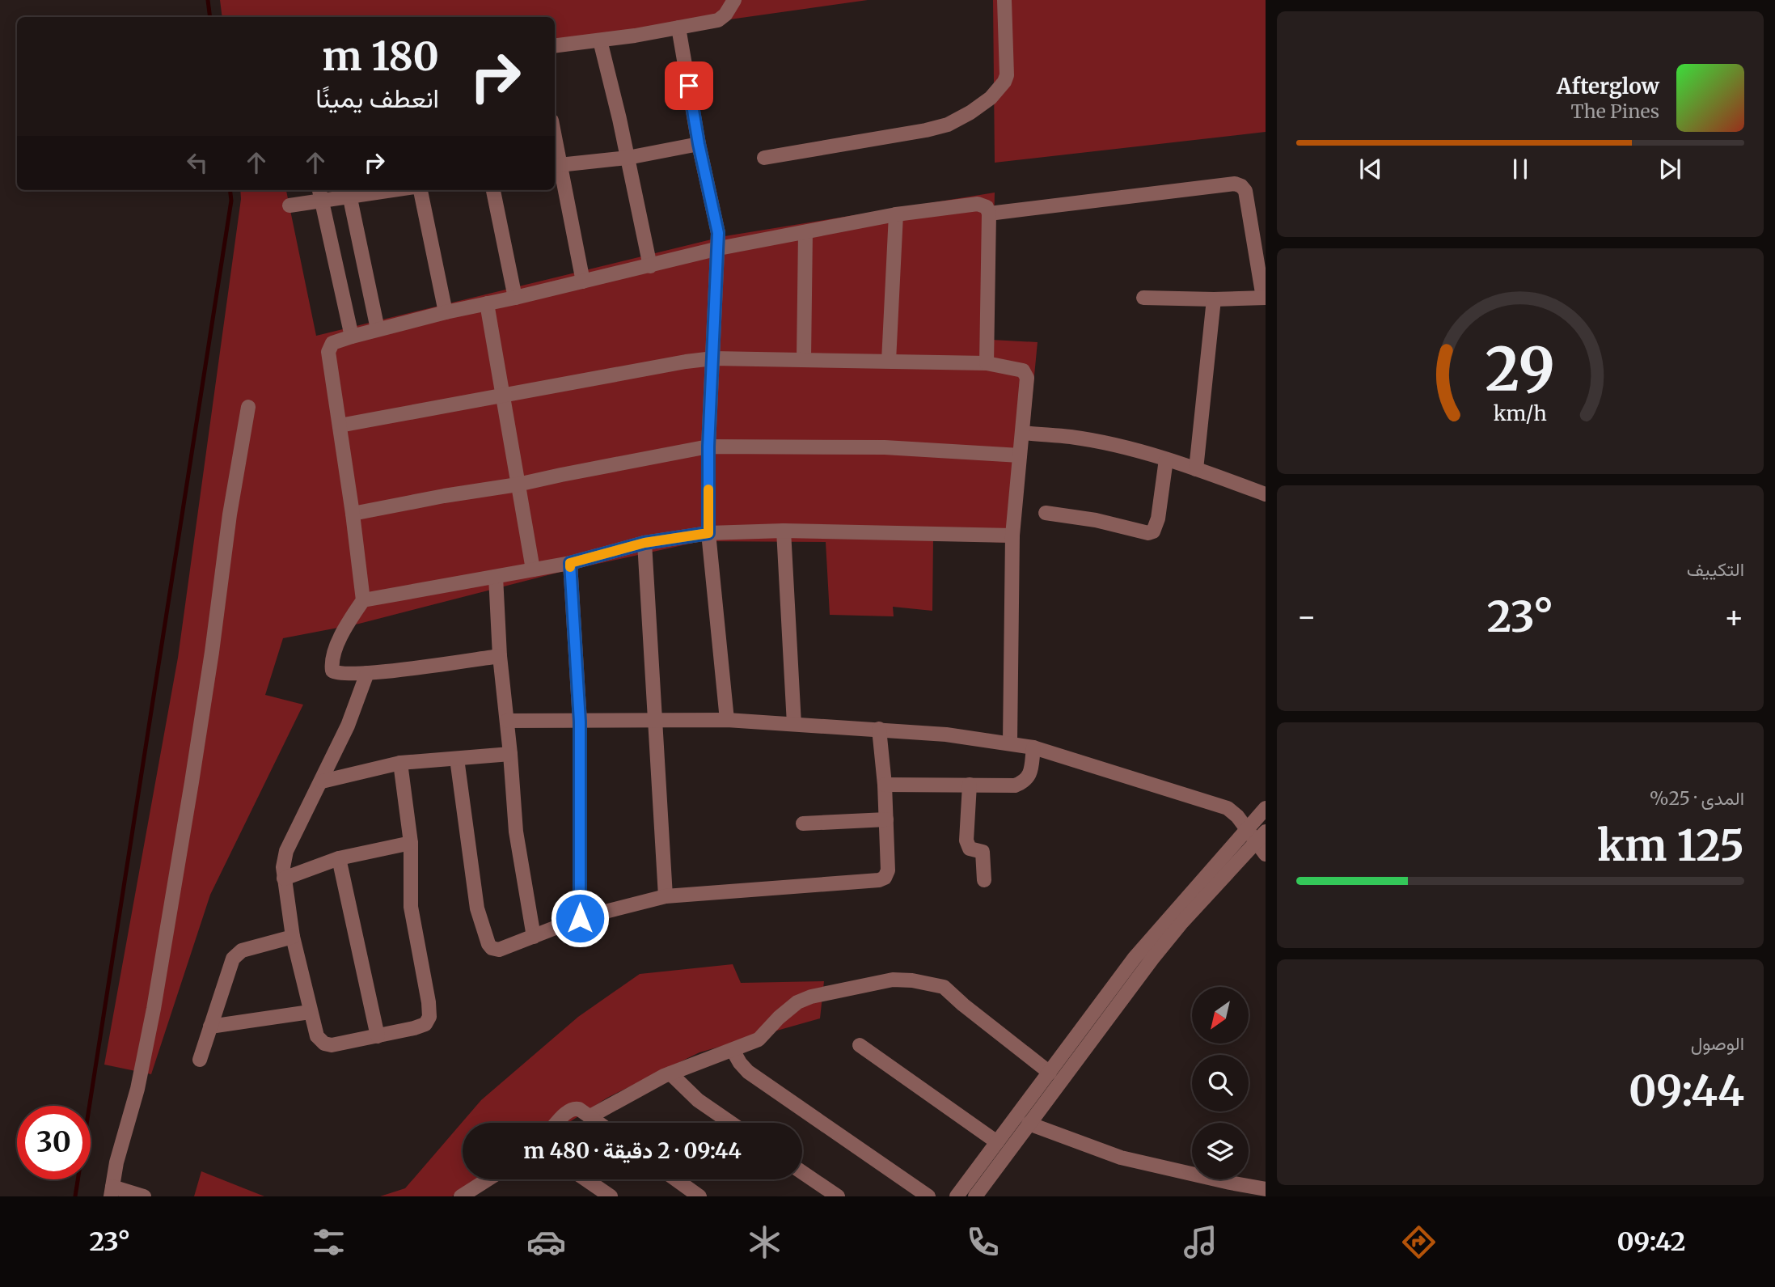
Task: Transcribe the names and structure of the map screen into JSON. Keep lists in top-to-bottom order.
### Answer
{
  "north": "bottom left",
  "page": {
    "turn": ["180 m", "انعطف يمينًا"],
    "song": ["Afterglow", "The Pines"],
    "tile": [
      "التكييف",
      ["المدى · 25%", "125 km"],
      ["الوصول", "09:44"]
    ],
    "heat": ["−", "23°", "+"],
    "limit": "30",
    "trip": "09:44 · 2 دقيقة · 480 m",
    "tabs": ["09:42", "23°"],
    "gauge": ["29", "km/h"]
  }
}
